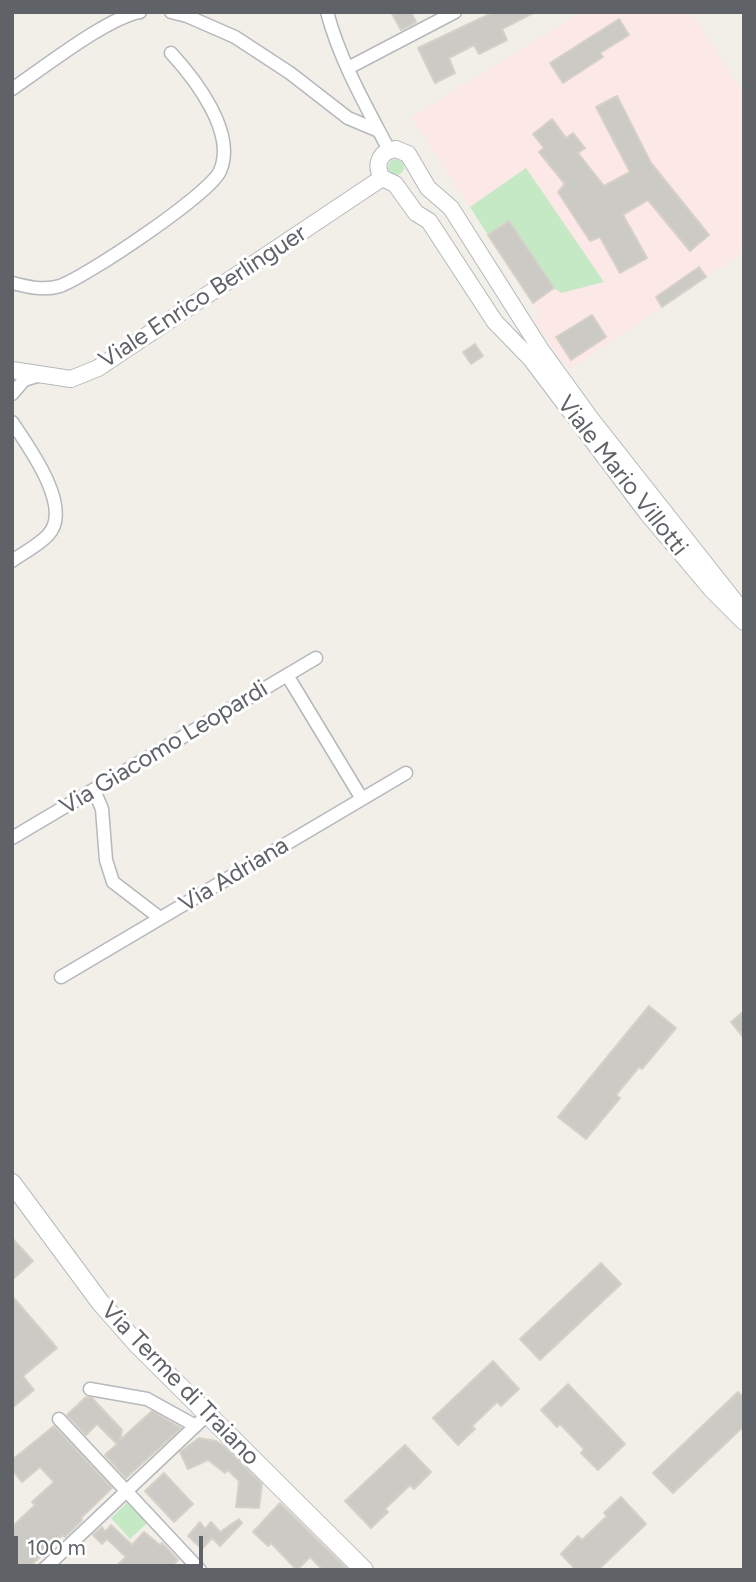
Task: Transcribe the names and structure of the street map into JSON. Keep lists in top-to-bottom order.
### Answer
{
  "streets": {
    "main road": ["Via Terme di Traiano"],
    "street": [
      "Viale Enrico Berlinguer",
      "Viale Mario Villotti",
      "Via Giacomo Leopardi",
      "Via Adriana"
    ]
  },
  "crossings": [
    ["Viale Enrico Berlinguer", "Viale Mario Villotti"]
  ],
  "scale_bar": "100 m"
}
